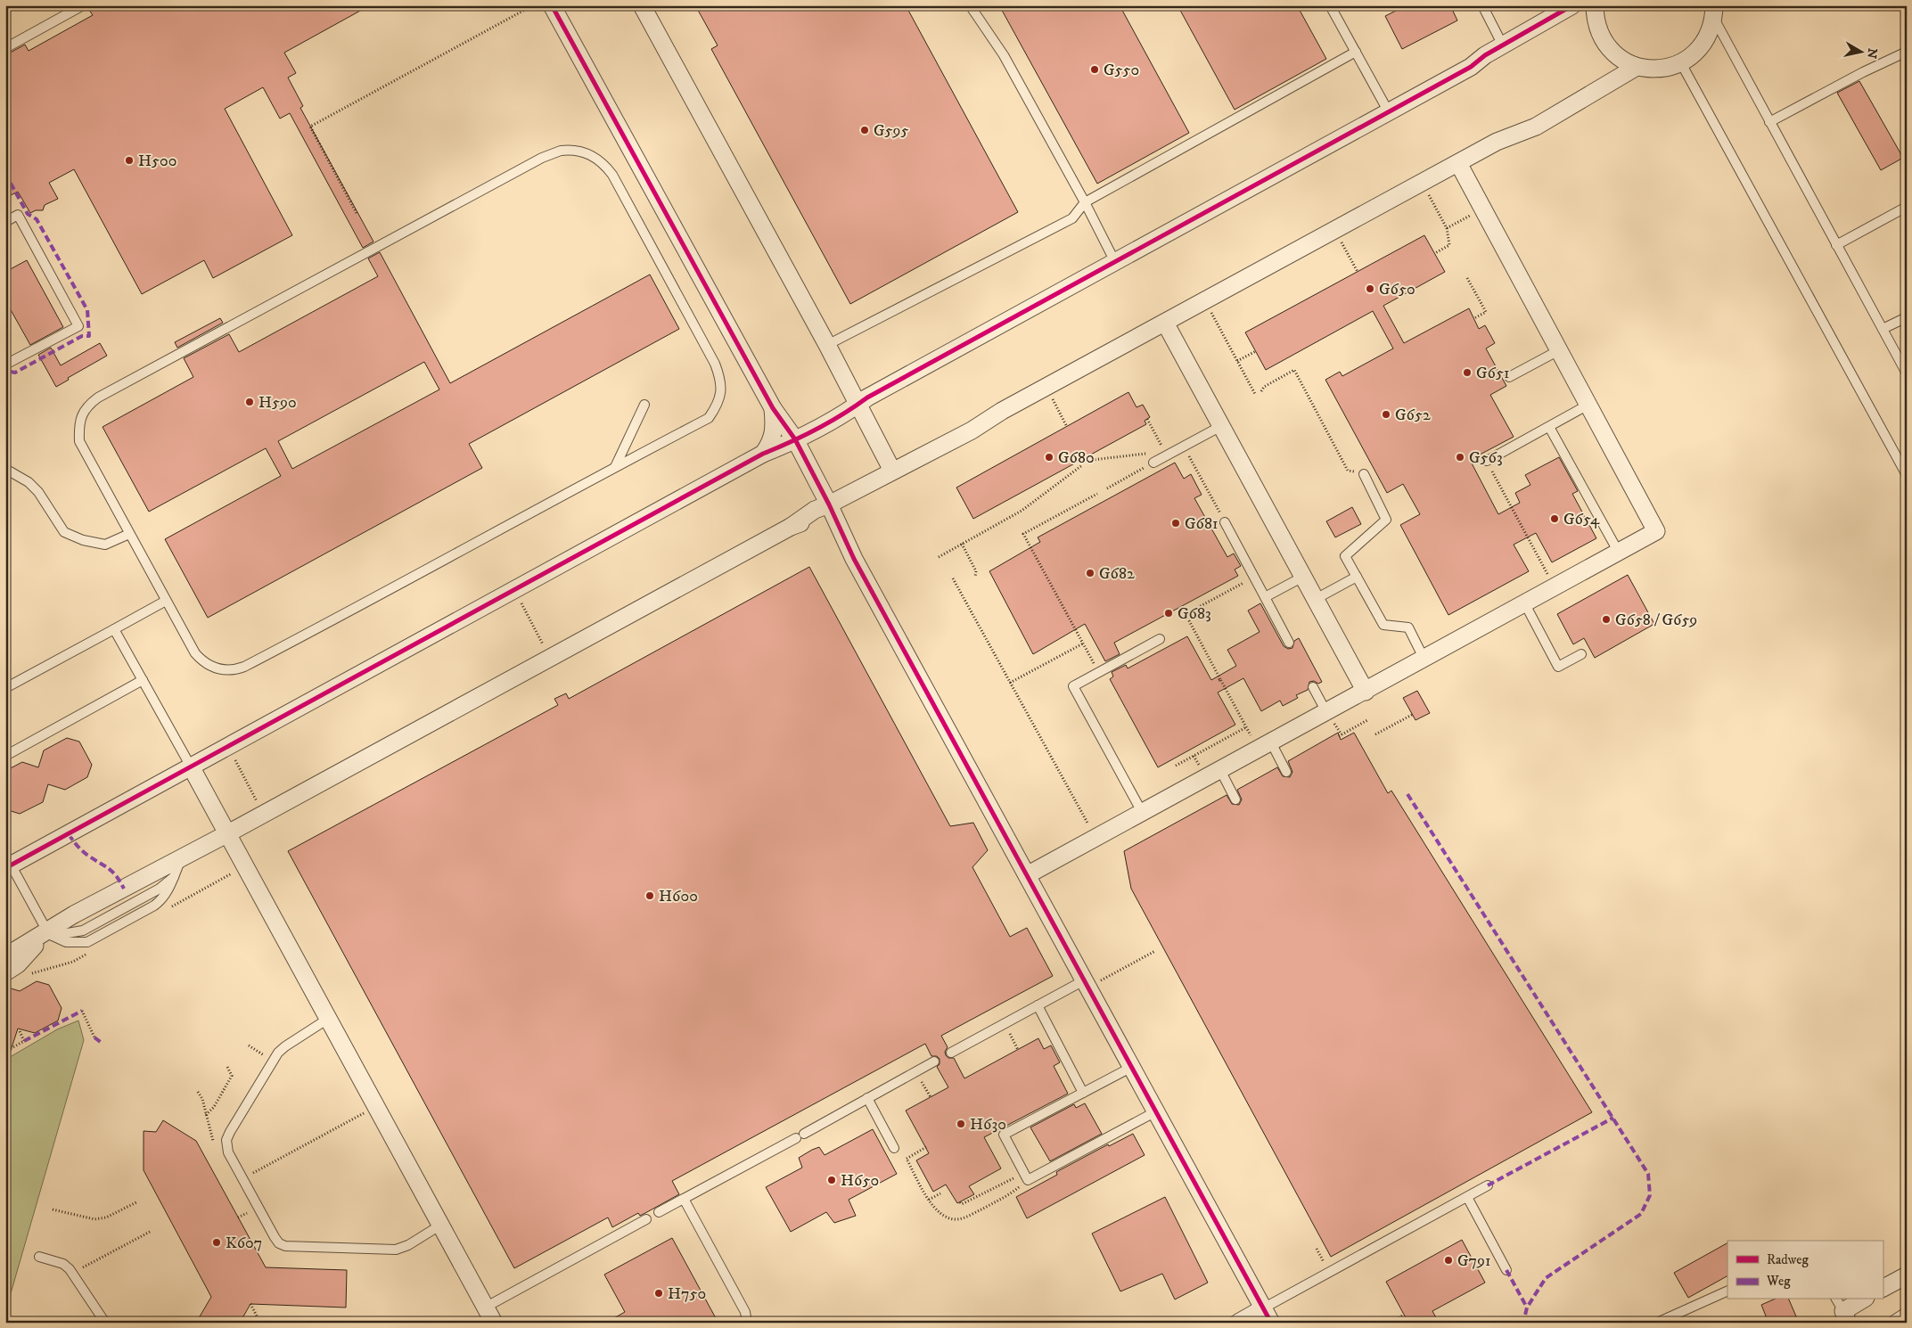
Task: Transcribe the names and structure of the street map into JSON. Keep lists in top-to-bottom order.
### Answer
{
  "places": [
    "G550",
    "G595",
    "H500",
    "G650",
    "G651",
    "H590",
    "G652",
    "G680",
    "G563",
    "G654",
    "G681",
    "G682",
    "G683",
    "G658 / G659",
    "H600",
    "H630",
    "H650",
    "K607",
    "G791",
    "H750"
  ],
  "legend": ["Radweg", "Weg"],
  "north": "right"
}
